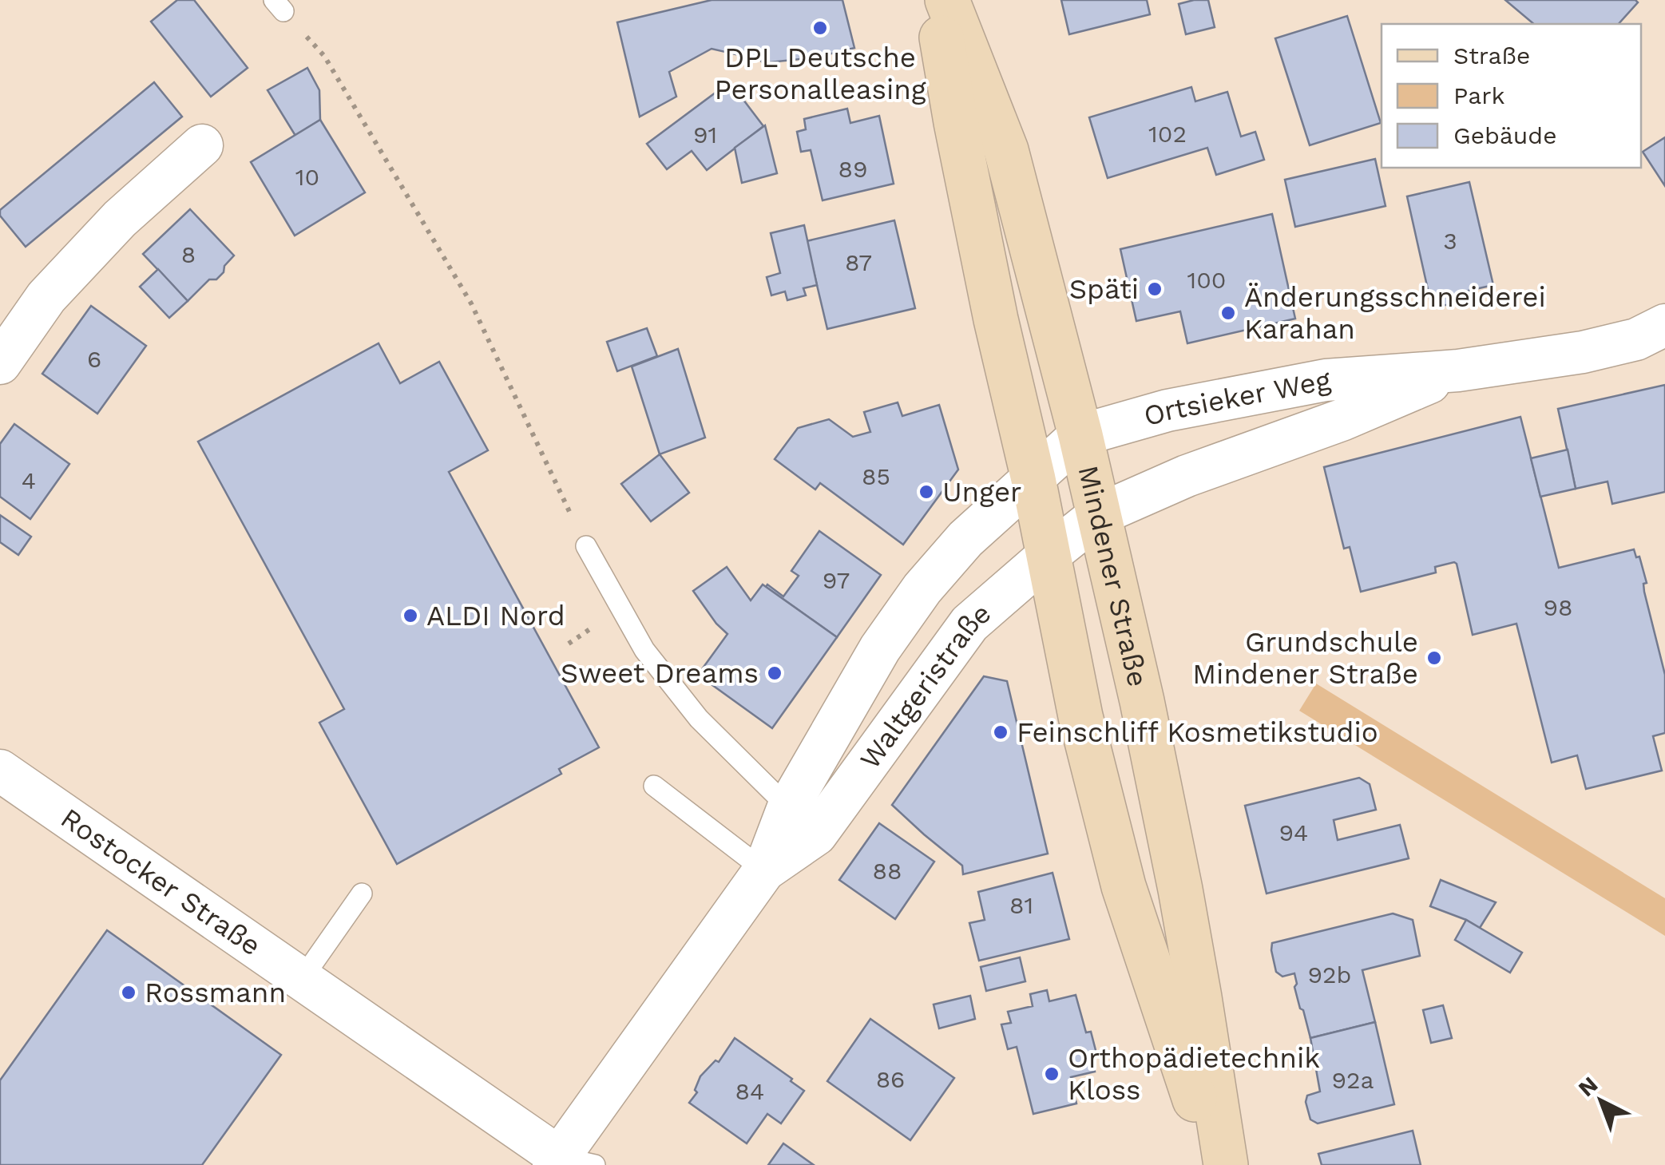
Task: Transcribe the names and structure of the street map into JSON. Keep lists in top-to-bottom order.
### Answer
{
  "streets": {
    "street": [
      "Ortsieker Weg",
      "Mindener Straße",
      "Waltgeristraße",
      "Rostocker Straße"
    ]
  },
  "crossings": [
    ["Ortsieker Weg", "Mindener Straße"],
    ["Ortsieker Weg", "Waltgeristraße"],
    ["Mindener Straße", "Waltgeristraße"],
    ["Waltgeristraße", "Rostocker Straße"]
  ],
  "places": [
    "DPL Deutsche Personalleasing",
    "Späti",
    "Änderungsschneiderei Karahan",
    "Unger",
    "ALDI Nord",
    "Grundschule Mindener Straße",
    "Sweet Dreams",
    "Feinschliff Kosmetikstudio",
    "Rossmann",
    "Orthopädietechnik Kloss"
  ],
  "house_numbers": [
    "102",
    "91",
    "89",
    "10",
    "3",
    "8",
    "87",
    "100",
    "6",
    "85",
    "4",
    "97",
    "98",
    "94",
    "88",
    "81",
    "92b",
    "86",
    "92a",
    "84"
  ],
  "legend": ["Straße", "Park", "Gebäude"],
  "north": "top left"
}
